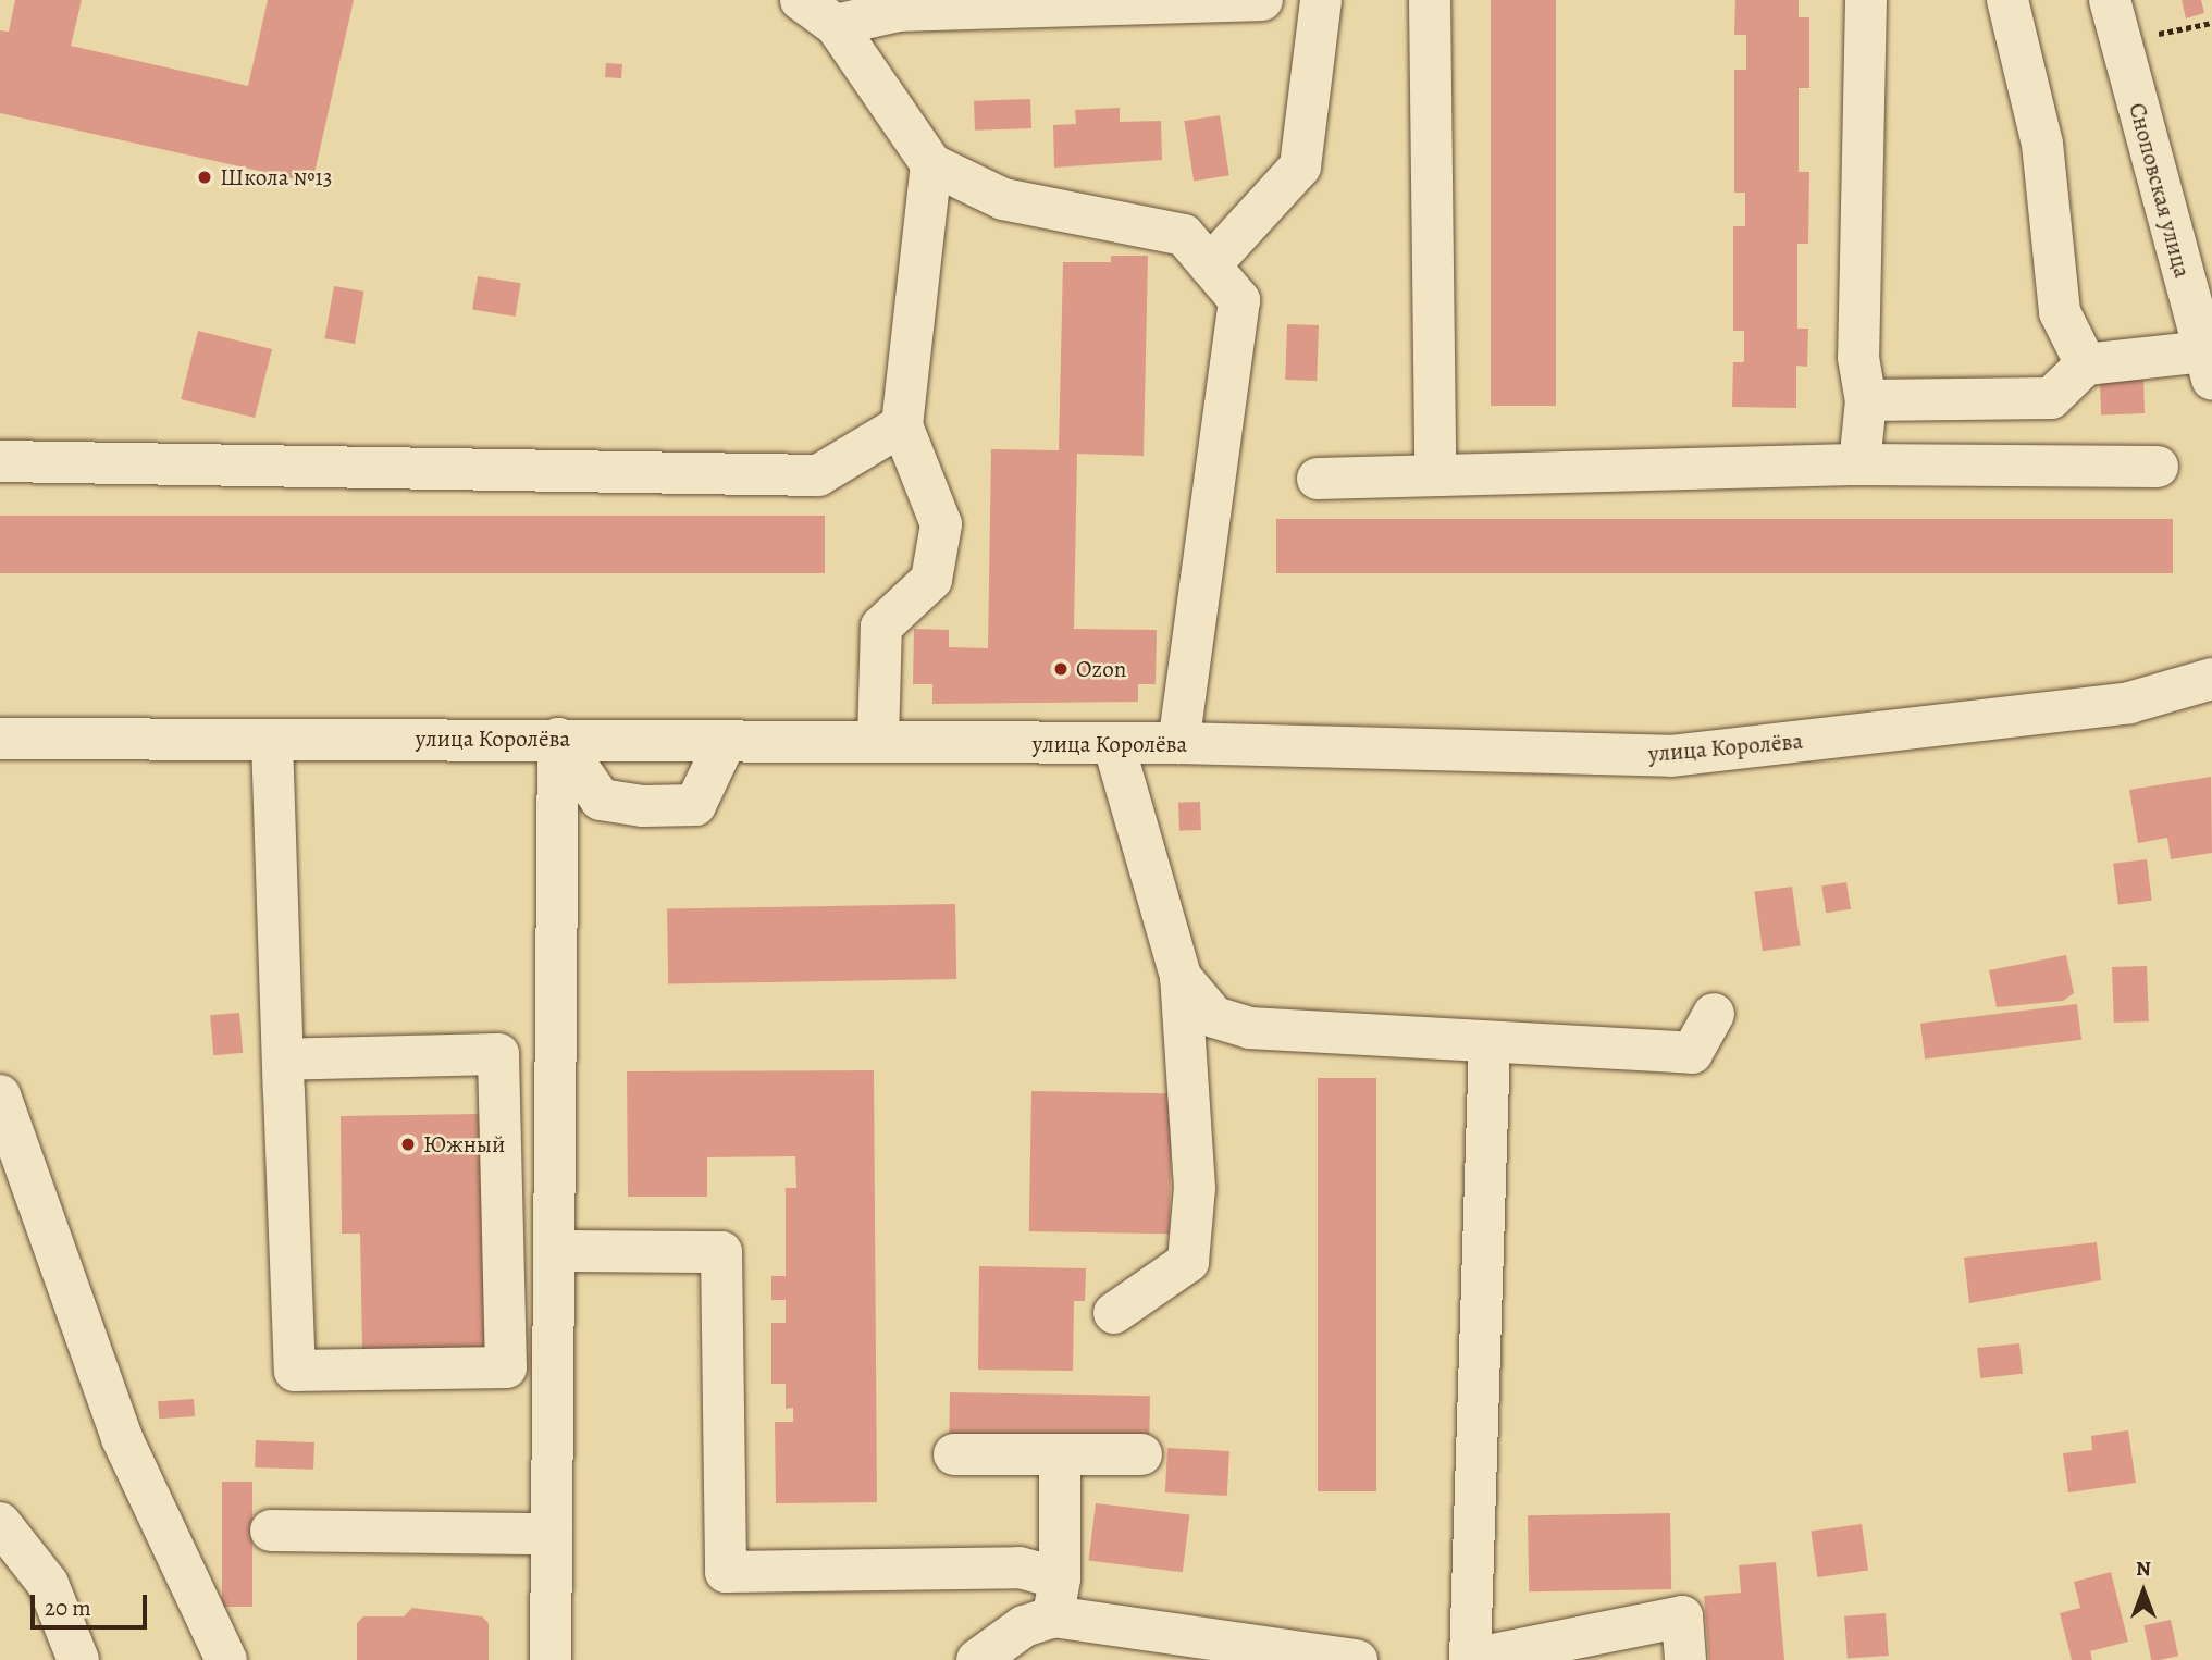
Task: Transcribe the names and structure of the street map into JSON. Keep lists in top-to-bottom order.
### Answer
{
  "streets": {
    "street": ["Сноповская улица", "улица Королёва"]
  },
  "places": ["Школа №13", "Ozon", "Южный"],
  "scale_bar": "20 m",
  "north": "top"
}
